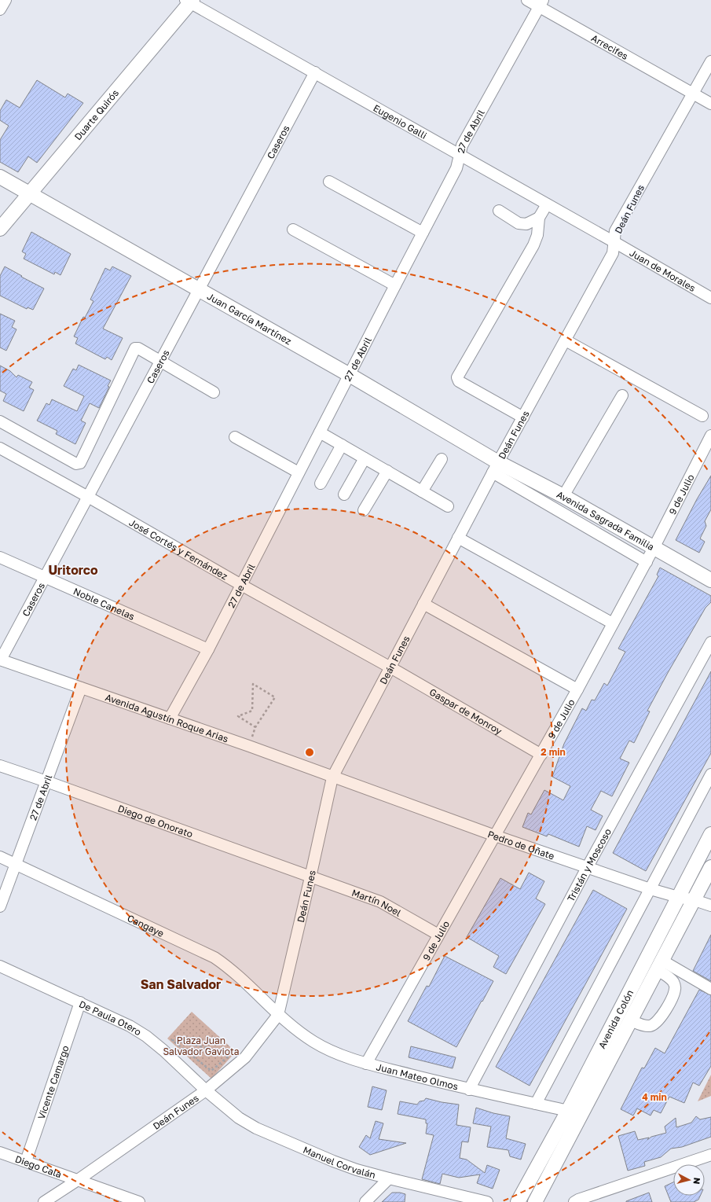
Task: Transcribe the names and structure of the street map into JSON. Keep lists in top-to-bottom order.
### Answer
{
  "streets": {
    "main road": [
      "Duarte Quirós",
      "Juan García Martínez",
      "Avenida Sagrada Familia",
      "Avenida Colón"
    ],
    "street": [
      "Arrecifes",
      "Eugenio Galli",
      "27 de Abril",
      "Caseros",
      "Deán Funes",
      "Juan de Morales",
      "9 de Julio",
      "José Cortés y Fernández",
      "Noble Canelas",
      "Gaspar de Monroy",
      "Avenida Agustín Roque Arias",
      "Diego de Onorato",
      "Pedro de Oñate",
      "Tristán y Moscoso",
      "Martín Noel",
      "Cangaye",
      "De Paula Otero",
      "Juan Mateo Olmos",
      "Vicente Camargo",
      "Manuel Corvalán",
      "Diego Cala"
    ]
  },
  "crossings": [
    ["Arrecifes", "27 de Abril"],
    ["Arrecifes", "Deán Funes"],
    ["Duarte Quirós", "Eugenio Galli"],
    ["Duarte Quirós", "Juan García Martínez"],
    ["Eugenio Galli", "27 de Abril"],
    ["Eugenio Galli", "Caseros"],
    ["Eugenio Galli", "Deán Funes"],
    ["Eugenio Galli", "Juan de Morales"],
    ["27 de Abril", "Juan García Martínez"],
    ["27 de Abril", "José Cortés y Fernández"],
    ["27 de Abril", "Noble Canelas"],
    ["27 de Abril", "Avenida Agustín Roque Arias"],
    ["27 de Abril", "Diego de Onorato"],
    ["27 de Abril", "Cangaye"],
    ["Caseros", "Juan García Martínez"],
    ["Caseros", "José Cortés y Fernández"],
    ["Caseros", "Noble Canelas"],
    ["Caseros", "Avenida Agustín Roque Arias"],
    ["Deán Funes", "Juan de Morales"],
    ["Deán Funes", "Juan García Martínez"],
    ["Deán Funes", "Avenida Sagrada Familia"],
    ["Deán Funes", "José Cortés y Fernández"],
    ["Deán Funes", "Gaspar de Monroy"],
    ["Deán Funes", "Avenida Agustín Roque Arias"],
    ["Deán Funes", "Diego de Onorato"],
    ["Deán Funes", "Pedro de Oñate"],
    ["Deán Funes", "Martín Noel"],
    ["Deán Funes", "Cangaye"],
    ["Deán Funes", "De Paula Otero"],
    ["Deán Funes", "Juan Mateo Olmos"],
    ["Deán Funes", "Manuel Corvalán"],
    ["Deán Funes", "Diego Cala"],
    ["Juan García Martínez", "Avenida Sagrada Familia"],
    ["9 de Julio", "Avenida Sagrada Familia"],
    ["9 de Julio", "Gaspar de Monroy"],
    ["9 de Julio", "Pedro de Oñate"],
    ["9 de Julio", "Martín Noel"],
    ["9 de Julio", "Juan Mateo Olmos"],
    ["José Cortés y Fernández", "Gaspar de Monroy"],
    ["Avenida Agustín Roque Arias", "Pedro de Oñate"],
    ["Diego de Onorato", "Martín Noel"],
    ["Pedro de Oñate", "Tristán y Moscoso"],
    ["Pedro de Oñate", "Avenida Colón"],
    ["Tristán y Moscoso", "Juan Mateo Olmos"],
    ["Cangaye", "Juan Mateo Olmos"],
    ["De Paula Otero", "Vicente Camargo"],
    ["De Paula Otero", "Manuel Corvalán"],
    ["Avenida Colón", "Juan Mateo Olmos"],
    ["Vicente Camargo", "Diego Cala"]
  ],
  "districts": ["Uritorco", "San Salvador"],
  "parks": ["Plaza Juan Salvador Gaviota"],
  "north": "right",
  "rings": ["2 min", "4 min"]
}
